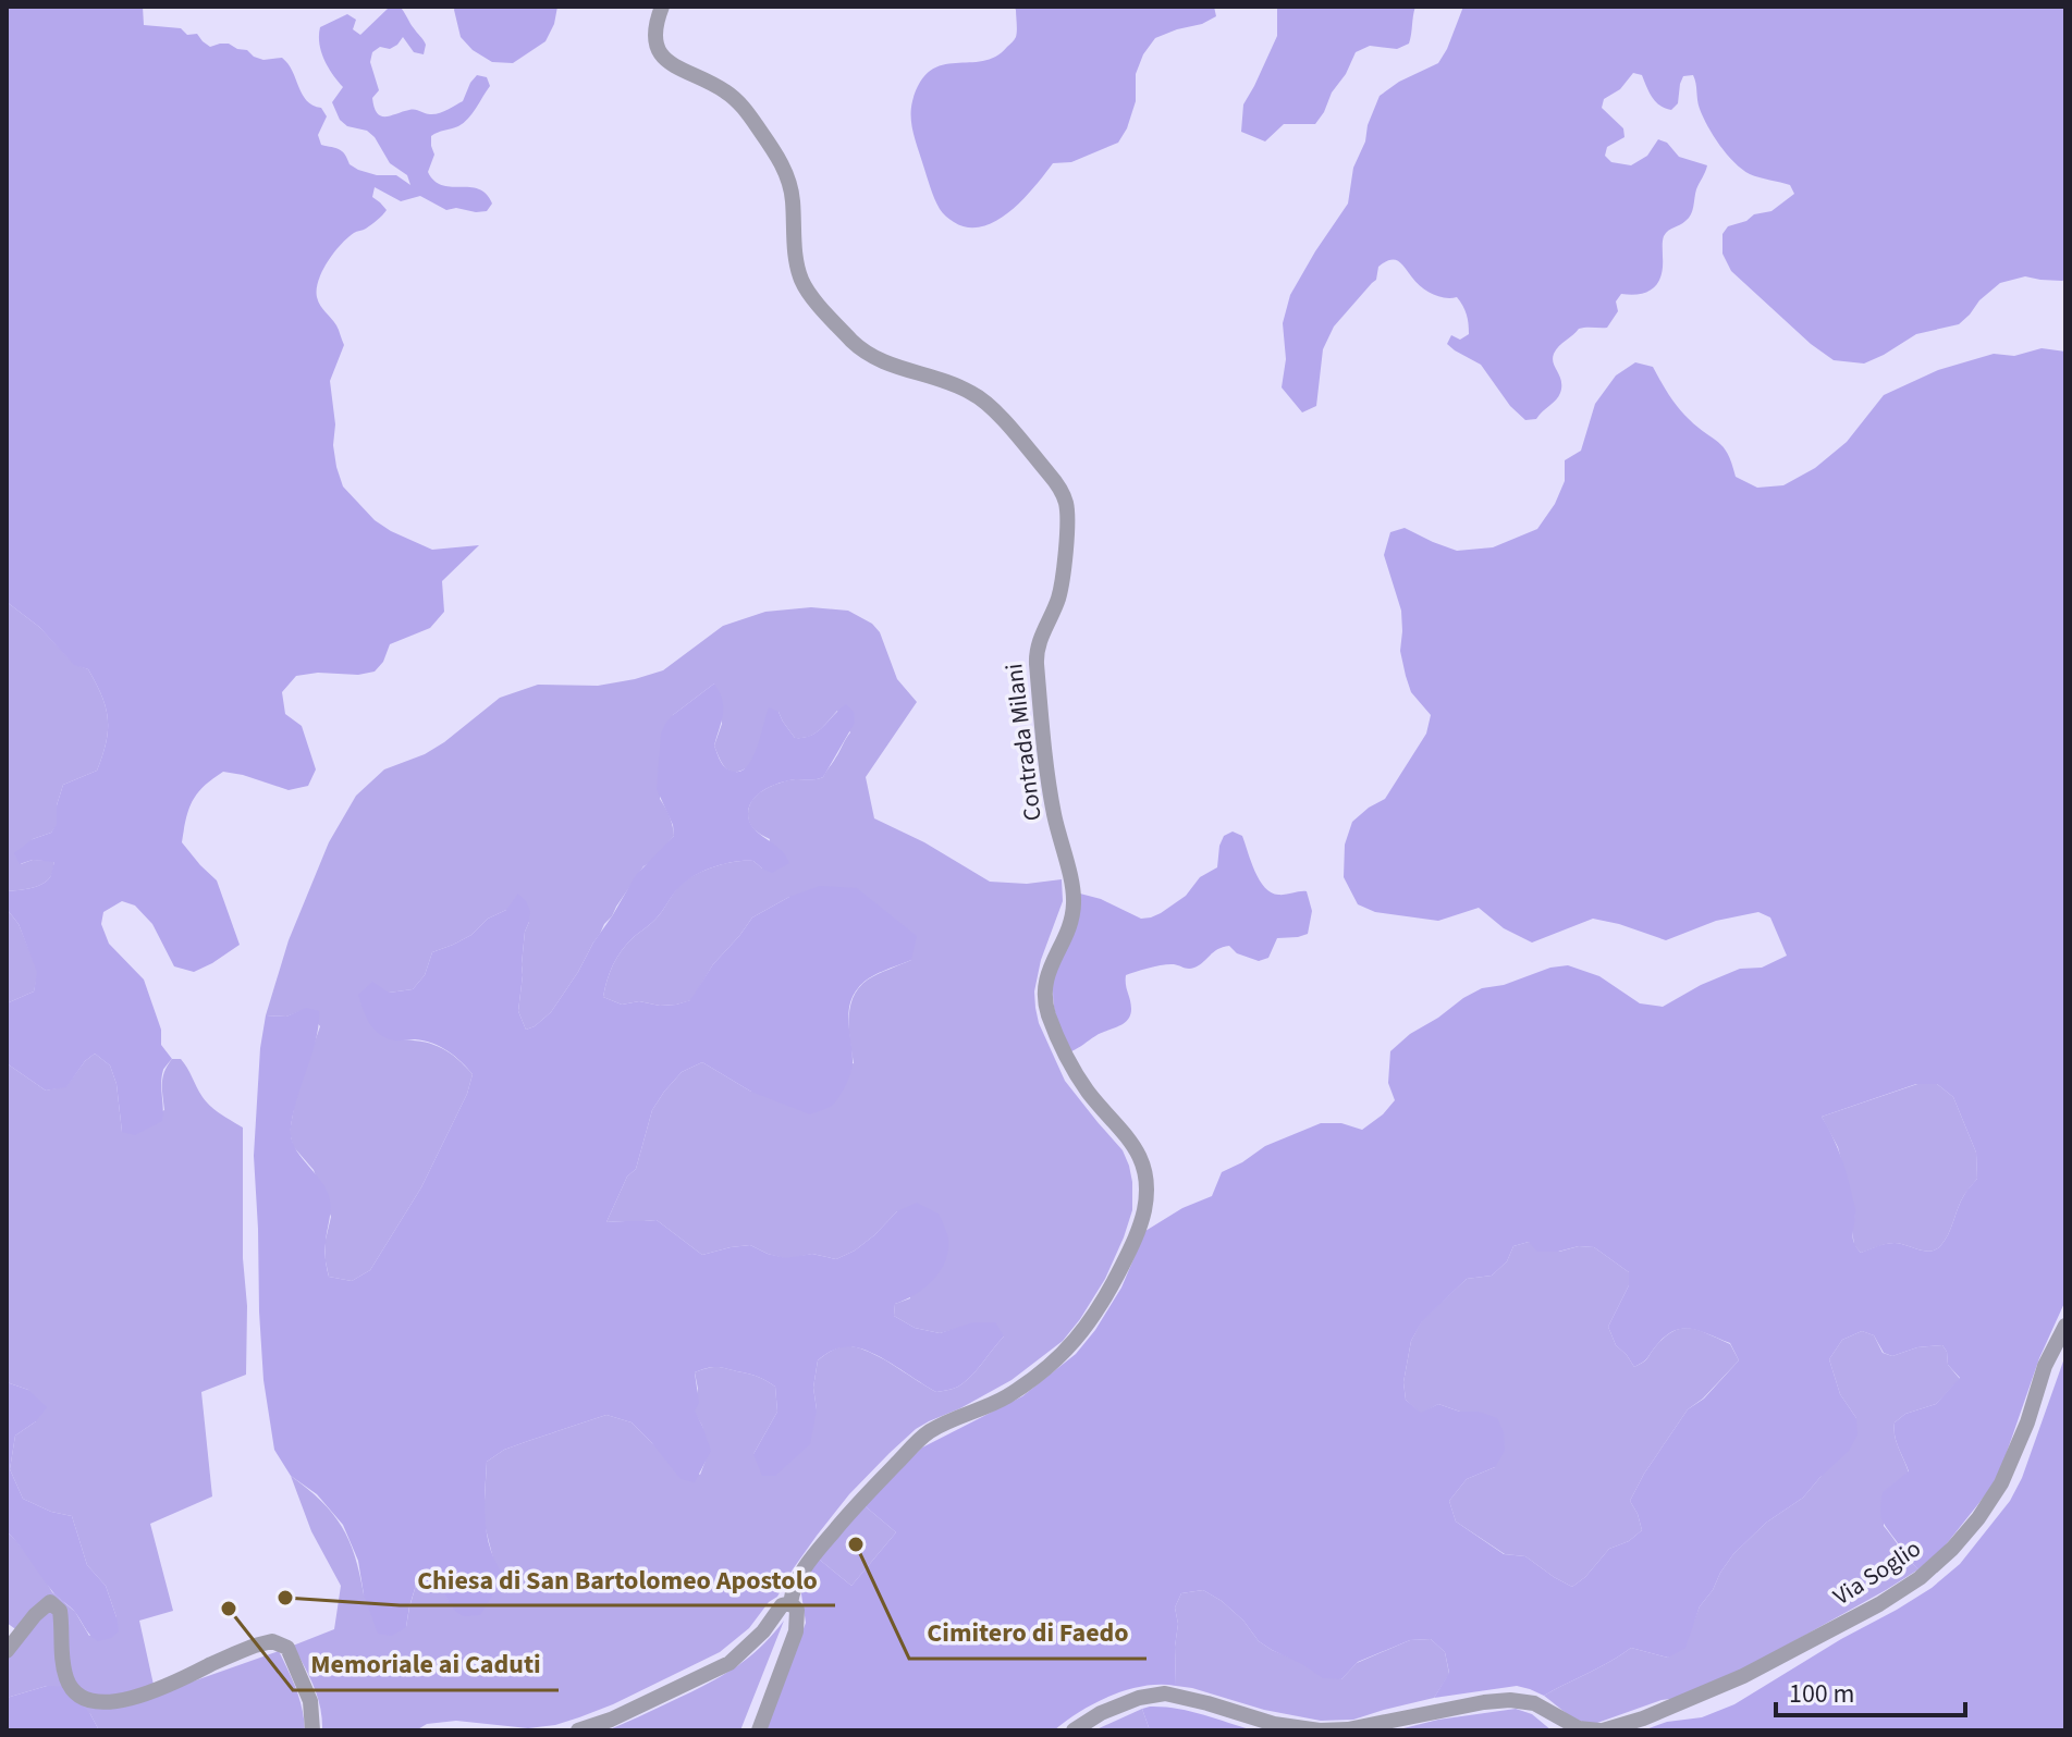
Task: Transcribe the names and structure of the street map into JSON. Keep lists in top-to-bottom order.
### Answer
{
  "streets": {
    "street": ["Contrada Milani", "Via Soglio"]
  },
  "places": ["Cimitero di Faedo", "Chiesa di San Bartolomeo Apostolo", "Memoriale ai Caduti"],
  "scale_bar": "100 m"
}
